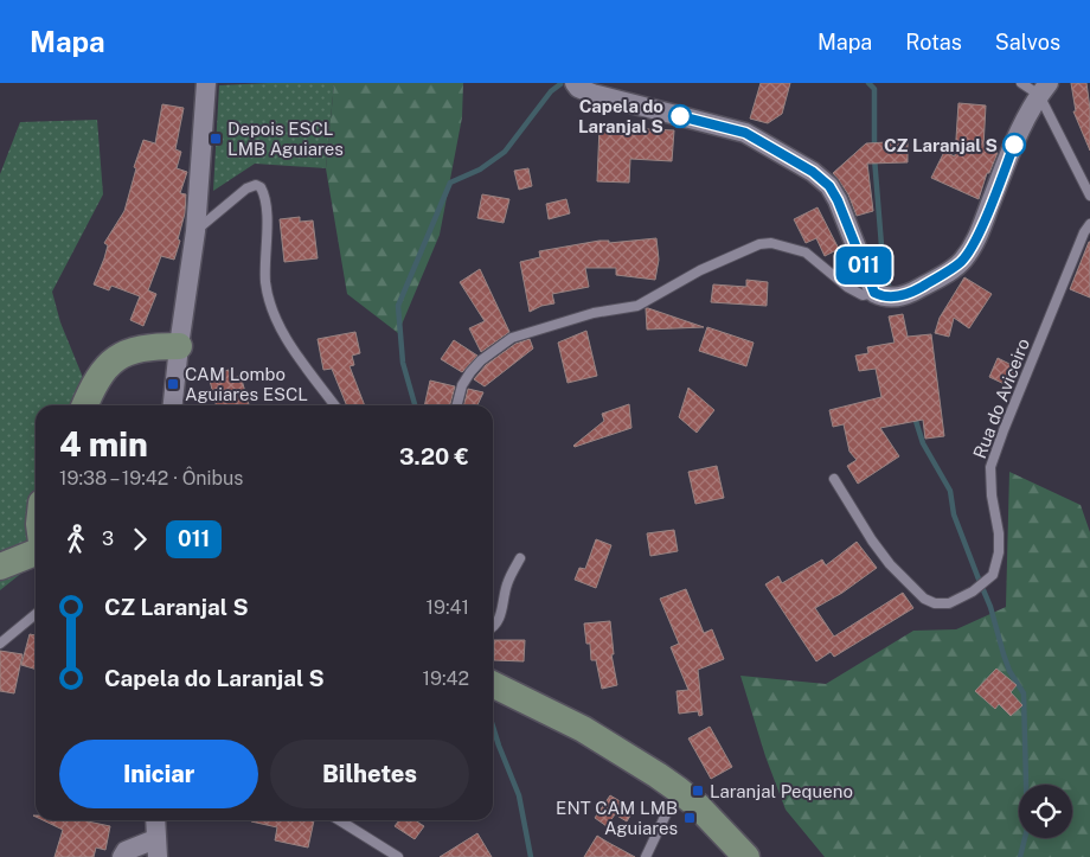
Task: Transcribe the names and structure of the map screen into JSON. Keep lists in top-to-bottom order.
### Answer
{
  "streets": {
    "lane": ["Rua do Aviceiro"]
  },
  "places": {
    "other": ["Capela do Laranjal S", "CZ Laranjal S"],
    "transit": [
      "Depois ESCL LMB Aguiares",
      "CAM Lombo Aguiares ESCL",
      "Laranjal Pequeno",
      "ENT CAM LMB Aguiares"
    ]
  },
  "lines": ["bus line 011"],
  "page": {
    "header": "Mapa",
    "nav": ["Mapa", "Rotas", "Salvos"],
    "on_map": "011",
    "heading": ["4 min", "19:38 – 19:42 · Ônibus", "3.20 €"],
    "legs": ["3", "011"],
    "list": [
      {
        "name": "CZ Laranjal S",
        "value": "19:41"
      },
      {
        "name": "Capela do Laranjal S",
        "value": "19:42"
      }
    ],
    "buttons": ["Iniciar", "Bilhetes"]
  }
}
